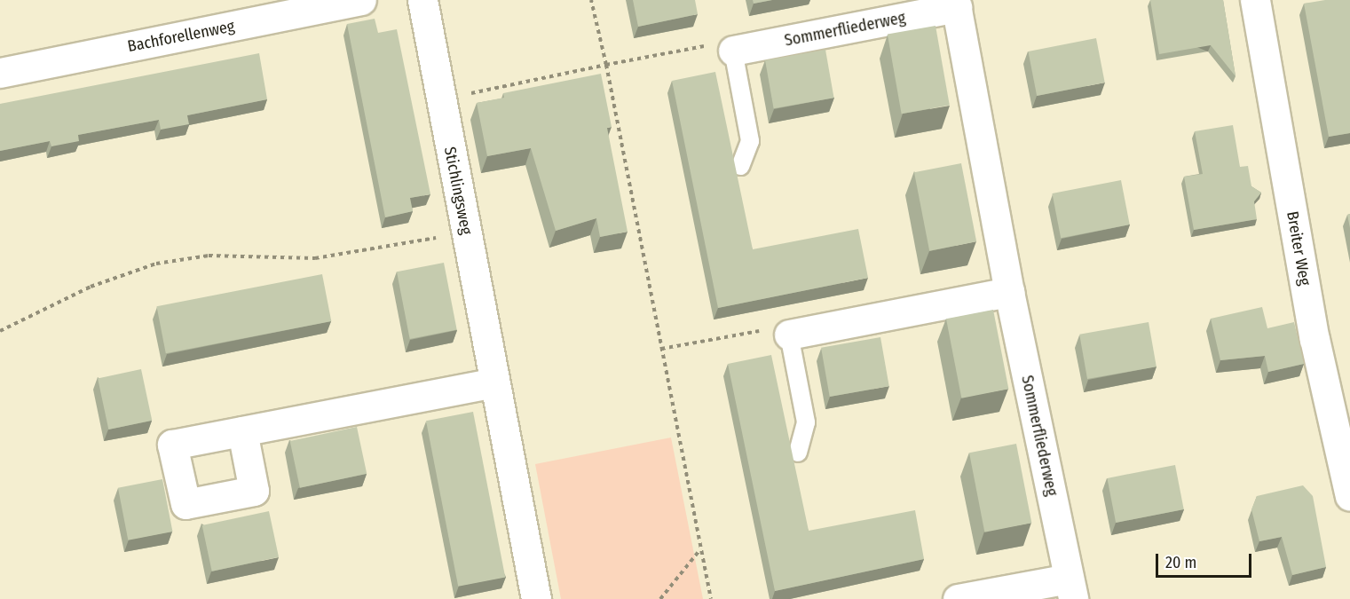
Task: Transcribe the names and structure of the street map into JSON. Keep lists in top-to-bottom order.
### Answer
{
  "streets": {
    "street": [
      "Sommerfliederweg",
      "Bachforellenweg",
      "Stichlingsweg",
      "Breiter Weg"
    ]
  },
  "scale_bar": "20 m"
}
